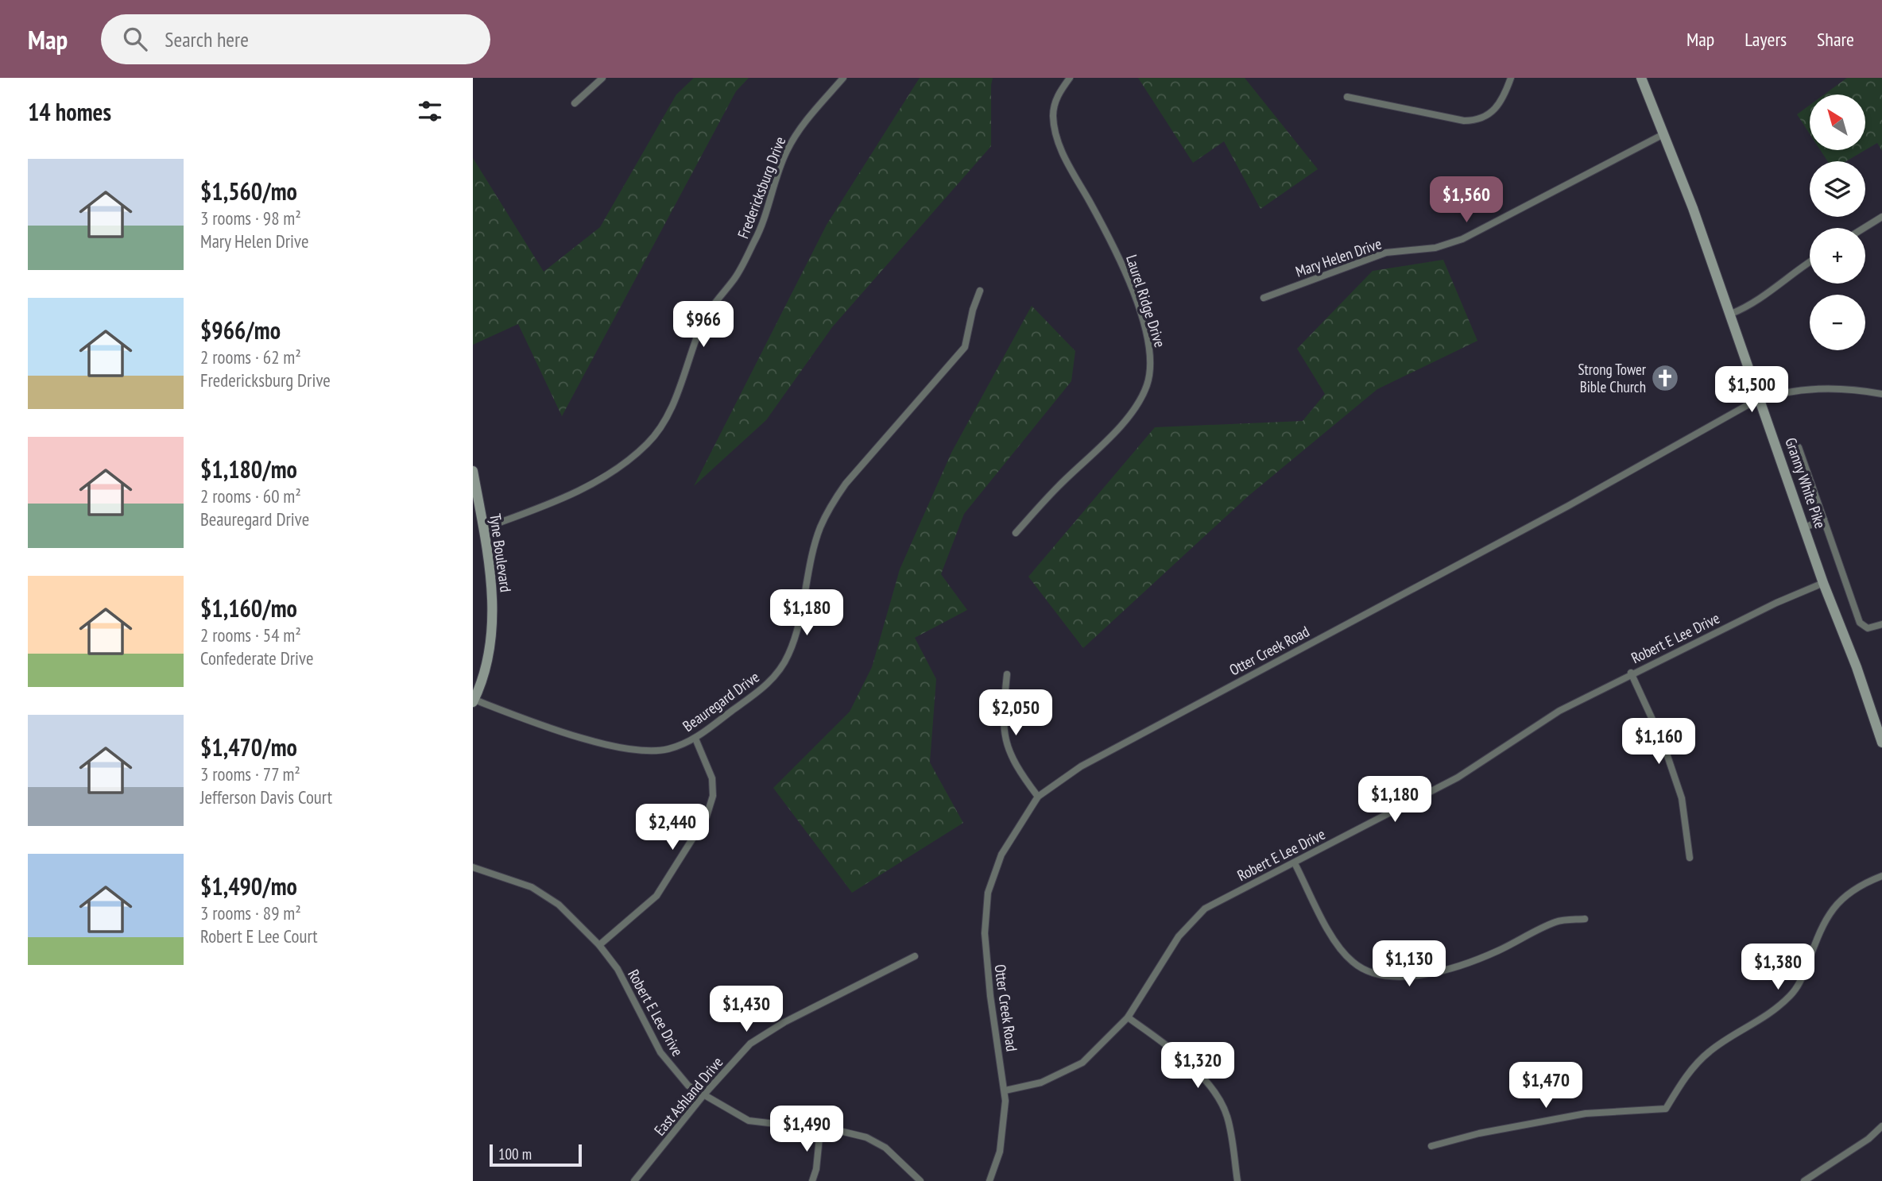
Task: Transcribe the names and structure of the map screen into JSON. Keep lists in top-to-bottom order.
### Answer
{
  "streets": {
    "main road": ["Granny White Pike", "Tyne Boulevard"],
    "street": [
      "Fredericksburg Drive",
      "Mary Helen Drive",
      "Laurel Ridge Drive",
      "Robert E Lee Drive",
      "Otter Creek Road",
      "Beauregard Drive",
      "East Ashland Drive"
    ]
  },
  "crossings": [
    ["Fredericksburg Drive", "Tyne Boulevard"],
    ["Mary Helen Drive", "Granny White Pike"],
    ["Granny White Pike", "Robert E Lee Drive"],
    ["Granny White Pike", "Otter Creek Road"],
    ["Tyne Boulevard", "Beauregard Drive"],
    ["Robert E Lee Drive", "Otter Creek Road"],
    ["Robert E Lee Drive", "East Ashland Drive"]
  ],
  "places": {
    "church": ["Strong Tower Bible Church"]
  },
  "scale_bar": "100 m",
  "north": "top left",
  "page": {
    "header": "Map",
    "search": "Search here",
    "nav": ["Map", "Layers", "Share"],
    "heading": "14 homes",
    "map_buttons": ["+", "−"],
    "list": [
      {
        "name": "$1,560/mo",
        "note": "3 rooms · 98 m² · Mary Helen Drive"
      },
      {
        "name": "$966/mo",
        "note": "2 rooms · 62 m² · Fredericksburg Drive"
      },
      {
        "name": "$1,180/mo",
        "note": "2 rooms · 60 m² · Beauregard Drive"
      },
      {
        "name": "$1,160/mo",
        "note": "2 rooms · 54 m² · Confederate Drive"
      },
      {
        "name": "$1,470/mo",
        "note": "3 rooms · 77 m² · Jefferson Davis Court"
      },
      {
        "name": "$1,490/mo",
        "note": "3 rooms · 89 m² · Robert E Lee Court"
      }
    ],
    "price": [
      "$1,560",
      "$966",
      "$1,500",
      "$1,180",
      "$2,050",
      "$1,160",
      "$1,180",
      "$2,440",
      "$1,130",
      "$1,380",
      "$1,430",
      "$1,320",
      "$1,470",
      "$1,490"
    ],
    "scale": "100 m"
  }
}
